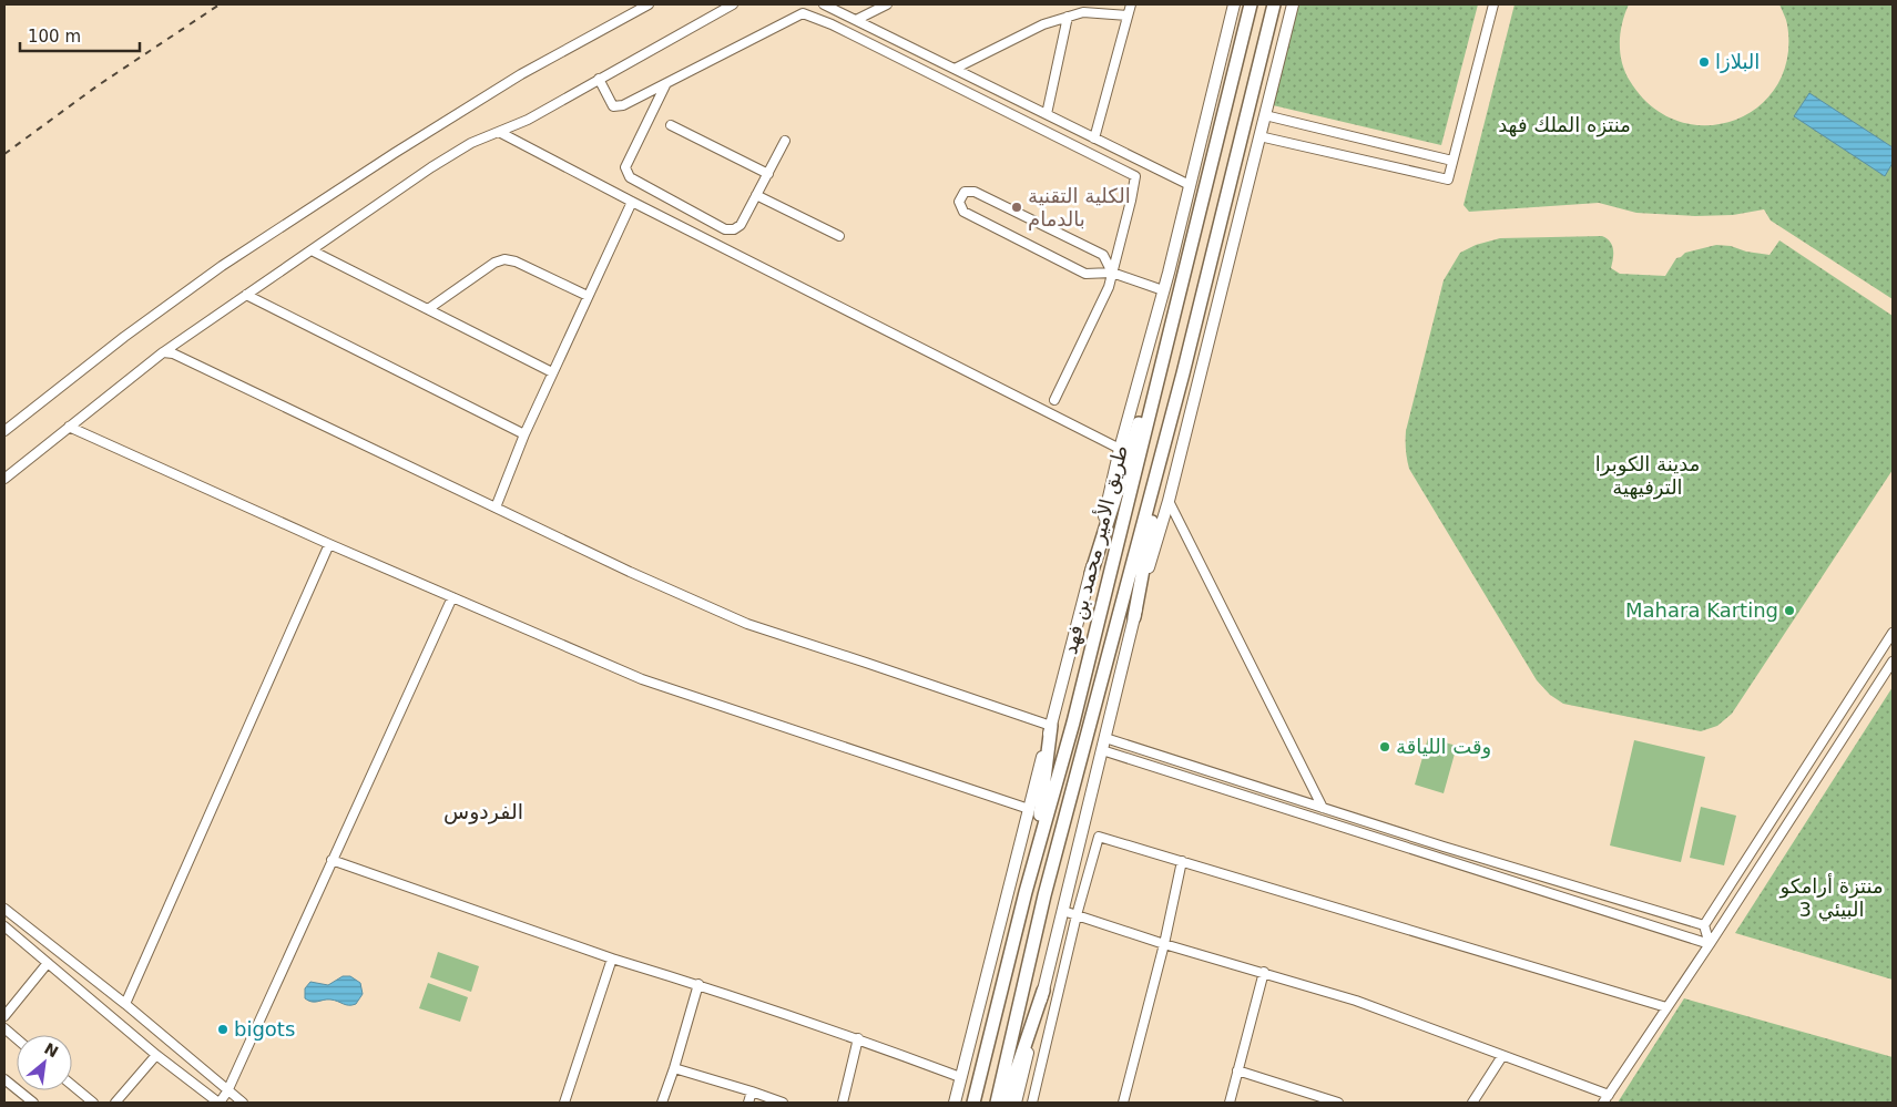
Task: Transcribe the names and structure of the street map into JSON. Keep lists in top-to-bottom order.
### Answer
{
  "streets": {
    "highway": ["طريق الأمير محمد بن فهد"]
  },
  "districts": ["الفردوس"],
  "parks": ["منتزه الملك فهد", "مدينة الكوبرا الترفيهية", "منتزة أرامكو البيئي 3"],
  "places": [
    "البلازا",
    "الكلية التقنية بالدمام",
    "Mahara Karting",
    "وقت اللياقة",
    "bigots"
  ],
  "scale_bar": "100 m",
  "north": "top right"
}
